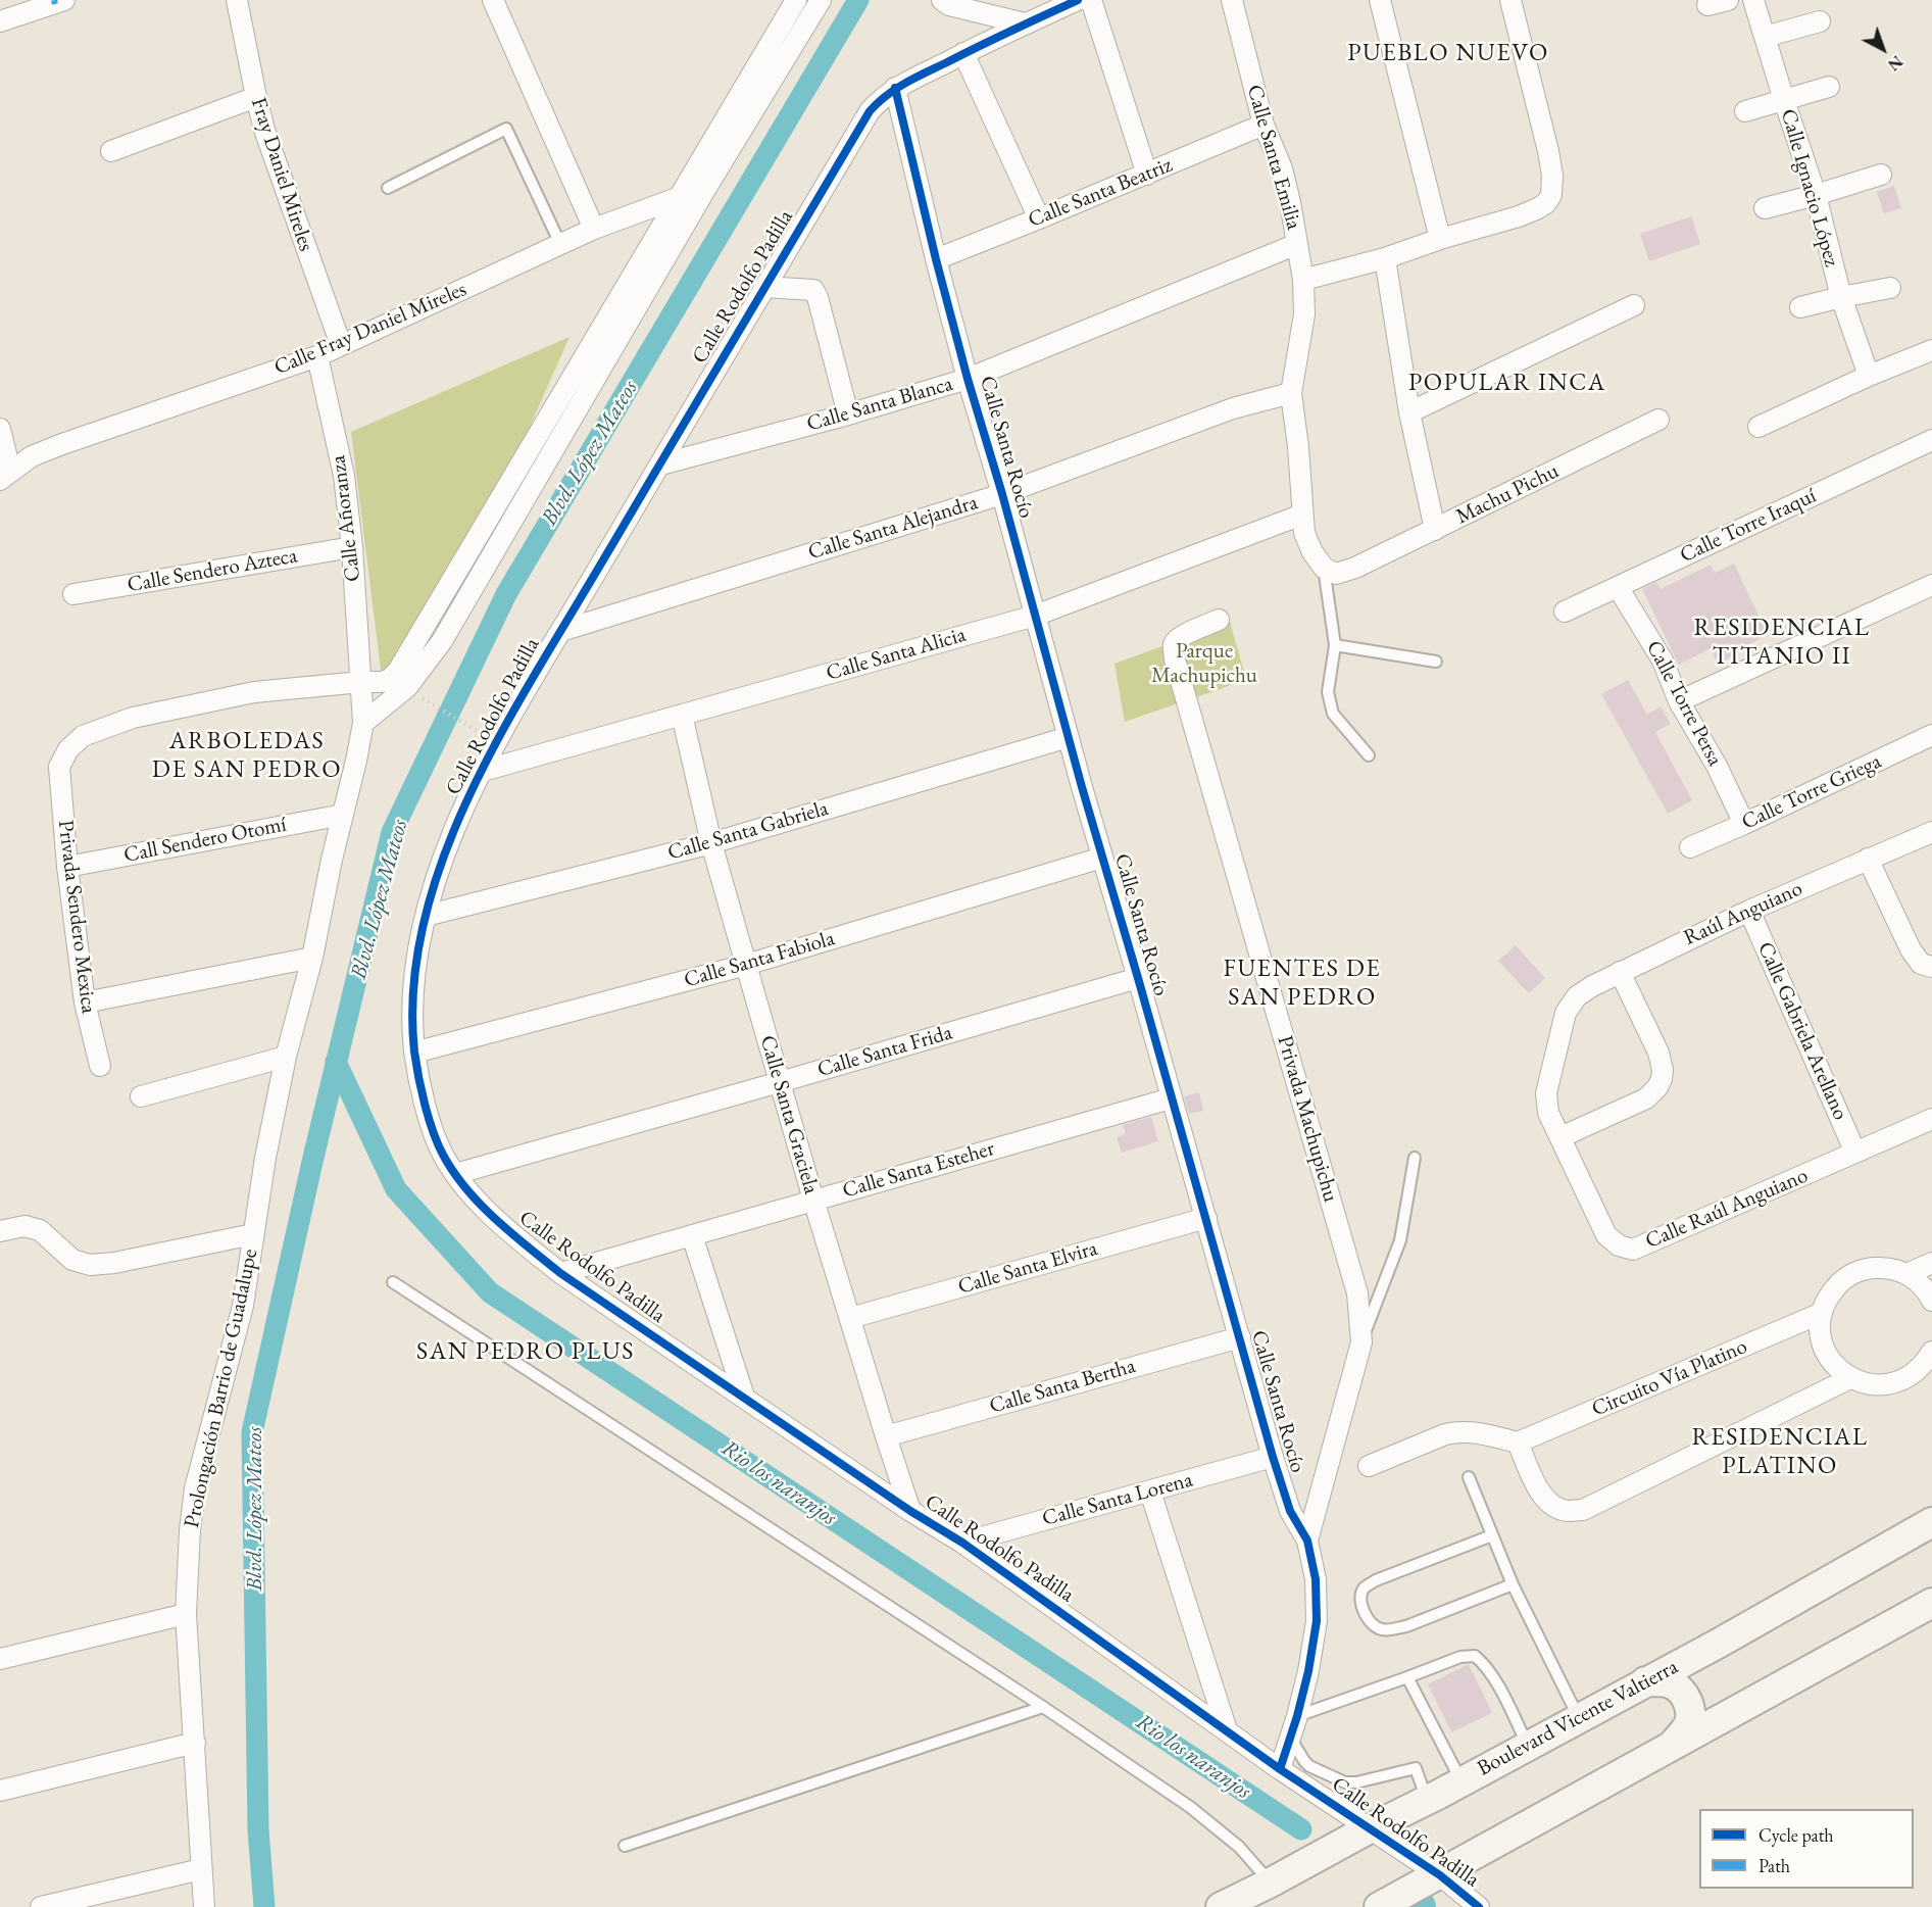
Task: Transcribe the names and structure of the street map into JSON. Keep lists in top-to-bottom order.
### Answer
{
  "streets": {
    "main road": ["Boulevard Vicente Valtierra"],
    "street": [
      "Calle Santa Emilia",
      "Fray Daniel Mireles",
      "Calle Ignacio López",
      "Calle Santa Beatriz",
      "Calle Rodolfo Padilla",
      "Calle Fray Daniel Mireles",
      "Calle Santa Blanca",
      "Calle Santa Rocío",
      "Machu Pichu",
      "Calle Añoranza",
      "Calle Torre Iraquí",
      "Calle Santa Alejandra",
      "Calle Sendero Azteca",
      "Calle Santa Alicia",
      "Calle Torre Persa",
      "Calle Torre Griega",
      "Calle Santa Gabriela",
      "Call Sendero Otomí",
      "Raúl Anguiano",
      "Privada Sendero Mexica",
      "Calle Santa Fabiola",
      "Calle Gabriela Arellano",
      "Calle Santa Frida",
      "Calle Santa Graciela",
      "Privada Machupichu",
      "Calle Santa Esteher",
      "Calle Raúl Anguiano",
      "Calle Santa Elvira",
      "Circuito Vía Platino",
      "Calle Santa Bertha",
      "Prolongación Barrio de Guadalupe",
      "Calle Santa Lorena"
    ]
  },
  "crossings": [
    ["Calle Santa Emilia", "Calle Santa Beatriz"],
    ["Calle Santa Emilia", "Calle Santa Blanca"],
    ["Calle Santa Emilia", "Machu Pichu"],
    ["Calle Santa Emilia", "Calle Santa Alejandra"],
    ["Calle Santa Emilia", "Calle Santa Alicia"],
    ["Fray Daniel Mireles", "Calle Fray Daniel Mireles"],
    ["Calle Santa Beatriz", "Calle Santa Rocío"],
    ["Calle Rodolfo Padilla", "Calle Santa Blanca"],
    ["Calle Rodolfo Padilla", "Calle Santa Rocío"],
    ["Calle Rodolfo Padilla", "Calle Santa Alejandra"],
    ["Calle Rodolfo Padilla", "Calle Santa Alicia"],
    ["Calle Rodolfo Padilla", "Calle Santa Gabriela"],
    ["Calle Rodolfo Padilla", "Calle Santa Fabiola"],
    ["Calle Rodolfo Padilla", "Calle Santa Frida"],
    ["Calle Rodolfo Padilla", "Calle Santa Graciela"],
    ["Calle Rodolfo Padilla", "Calle Santa Esteher"],
    ["Calle Rodolfo Padilla", "Calle Santa Lorena"],
    ["Calle Rodolfo Padilla", "Boulevard Vicente Valtierra"],
    ["Calle Fray Daniel Mireles", "Calle Añoranza"],
    ["Calle Santa Blanca", "Calle Santa Rocío"],
    ["Calle Santa Rocío", "Calle Santa Alejandra"],
    ["Calle Santa Rocío", "Calle Santa Alicia"],
    ["Calle Santa Rocío", "Calle Santa Gabriela"],
    ["Calle Santa Rocío", "Calle Santa Fabiola"],
    ["Calle Santa Rocío", "Calle Santa Frida"],
    ["Calle Santa Rocío", "Privada Machupichu"],
    ["Calle Santa Rocío", "Calle Santa Esteher"],
    ["Calle Santa Rocío", "Calle Santa Elvira"],
    ["Calle Santa Rocío", "Calle Santa Bertha"],
    ["Calle Santa Rocío", "Calle Santa Lorena"],
    ["Calle Añoranza", "Calle Sendero Azteca"],
    ["Calle Añoranza", "Call Sendero Otomí"],
    ["Calle Añoranza", "Privada Sendero Mexica"],
    ["Calle Añoranza", "Prolongación Barrio de Guadalupe"],
    ["Calle Torre Iraquí", "Calle Torre Persa"],
    ["Calle Santa Alicia", "Calle Santa Graciela"],
    ["Calle Torre Persa", "Calle Torre Griega"],
    ["Calle Santa Gabriela", "Calle Santa Graciela"],
    ["Call Sendero Otomí", "Privada Sendero Mexica"],
    ["Call Sendero Otomí", "Prolongación Barrio de Guadalupe"],
    ["Raúl Anguiano", "Calle Gabriela Arellano"],
    ["Raúl Anguiano", "Calle Raúl Anguiano"],
    ["Calle Santa Fabiola", "Calle Santa Graciela"],
    ["Calle Gabriela Arellano", "Calle Raúl Anguiano"],
    ["Calle Santa Frida", "Calle Santa Graciela"],
    ["Calle Santa Graciela", "Calle Santa Esteher"],
    ["Calle Santa Graciela", "Calle Santa Elvira"],
    ["Calle Santa Graciela", "Calle Santa Bertha"]
  ],
  "districts": [
    "PUEBLO NUEVO",
    "POPULAR INCA",
    "RESIDENCIAL TITANIO II",
    "ARBOLEDAS DE SAN PEDRO",
    "FUENTES DE SAN PEDRO",
    "SAN PEDRO PLUS",
    "RESIDENCIAL PLATINO"
  ],
  "water": ["Blvd. López Mateos", "Rio los naranjos"],
  "parks": ["Parque Machupichu"],
  "legend": ["Cycle path", "Path"],
  "north": "bottom right"
}
